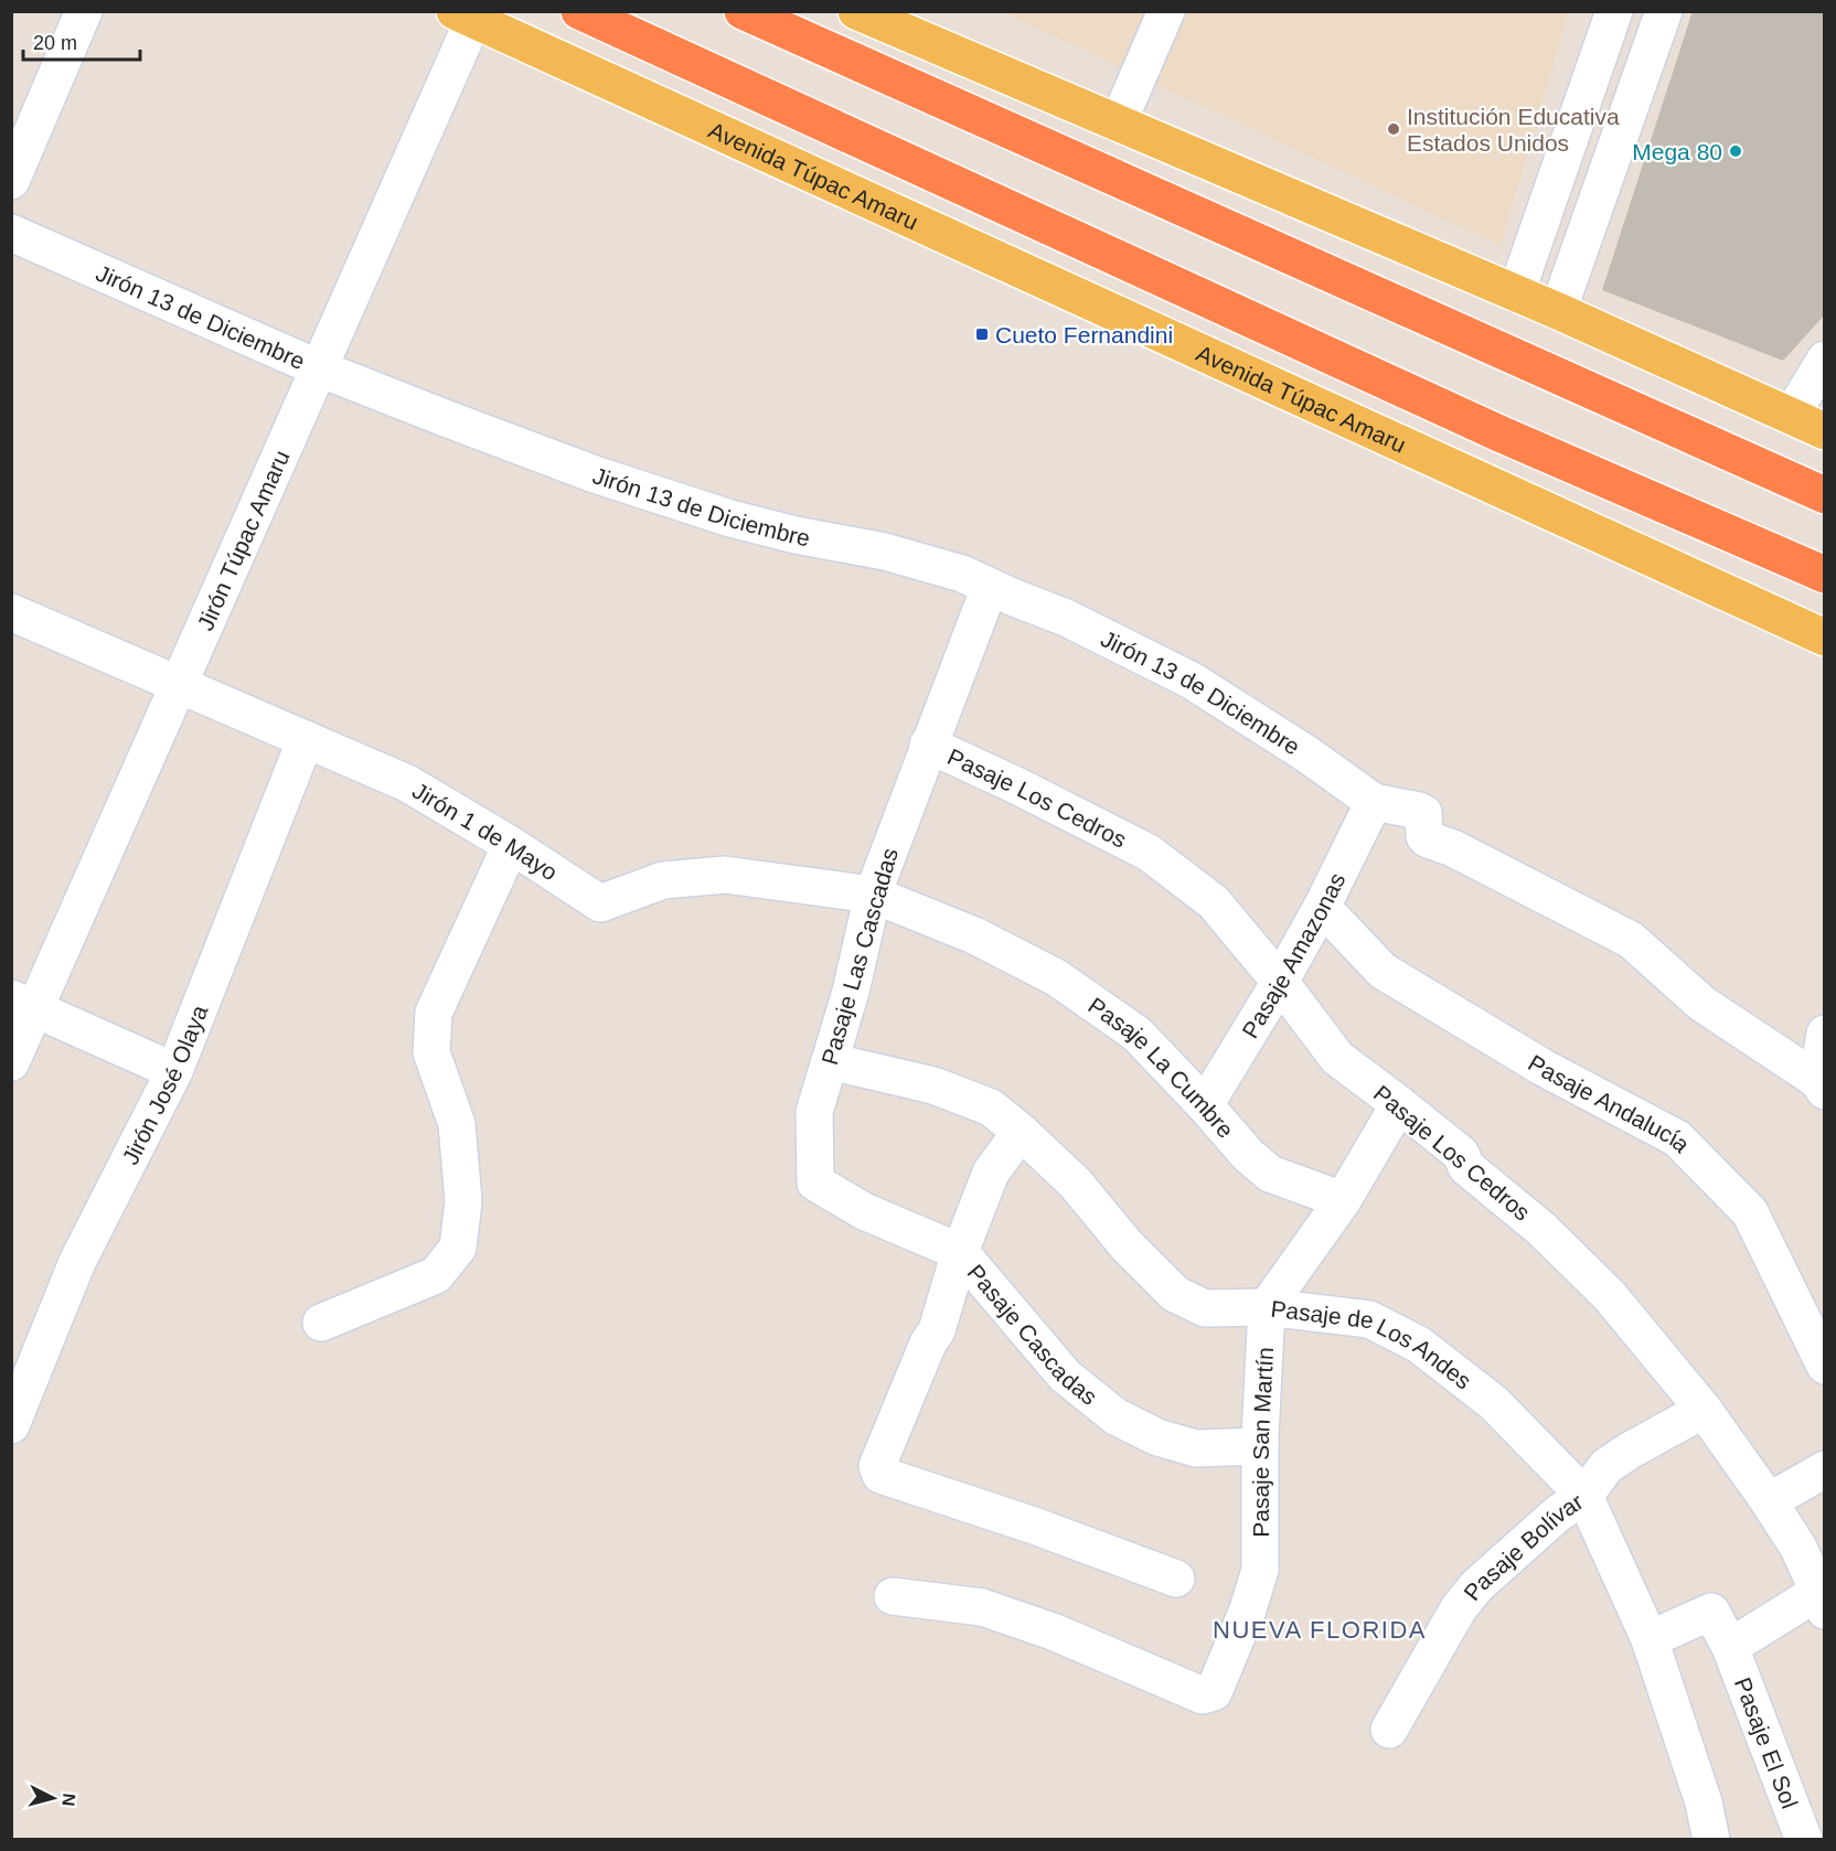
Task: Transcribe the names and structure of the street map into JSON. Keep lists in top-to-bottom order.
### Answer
{
  "streets": {
    "main road": ["Avenida Túpac Amaru"],
    "street": [
      "Jirón 13 de Diciembre",
      "Jirón Túpac Amaru",
      "Pasaje Los Cedros",
      "Jirón 1 de Mayo",
      "Pasaje Amazonas",
      "Pasaje Las Cascadas",
      "Pasaje La Cumbre",
      "Jirón José Olaya",
      "Pasaje Andalucía",
      "Pasaje Cascadas",
      "Pasaje de Los Andes",
      "Pasaje San Martín",
      "Pasaje Bolívar",
      "Pasaje El Sol"
    ]
  },
  "crossings": [
    ["Avenida Túpac Amaru", "Jirón Túpac Amaru"],
    ["Jirón 13 de Diciembre", "Jirón Túpac Amaru"],
    ["Jirón 13 de Diciembre", "Pasaje Amazonas"],
    ["Jirón 13 de Diciembre", "Pasaje Las Cascadas"],
    ["Jirón Túpac Amaru", "Jirón 1 de Mayo"],
    ["Pasaje Los Cedros", "Pasaje Amazonas"],
    ["Pasaje Los Cedros", "Pasaje Las Cascadas"],
    ["Pasaje Los Cedros", "Pasaje Bolívar"],
    ["Jirón 1 de Mayo", "Pasaje Las Cascadas"],
    ["Jirón 1 de Mayo", "Pasaje La Cumbre"],
    ["Jirón 1 de Mayo", "Jirón José Olaya"],
    ["Pasaje Amazonas", "Pasaje La Cumbre"],
    ["Pasaje Amazonas", "Pasaje Andalucía"],
    ["Pasaje Las Cascadas", "Pasaje Cascadas"],
    ["Pasaje Las Cascadas", "Pasaje de Los Andes"],
    ["Pasaje Cascadas", "Pasaje San Martín"],
    ["Pasaje de Los Andes", "Pasaje San Martín"],
    ["Pasaje de Los Andes", "Pasaje Bolívar"],
    ["Pasaje de Los Andes", "Pasaje El Sol"]
  ],
  "districts": ["NUEVA FLORIDA"],
  "places": {
    "other": ["Institución Educativa Estados Unidos", "Mega 80"],
    "transit": ["Cueto Fernandini"]
  },
  "scale_bar": "20 m",
  "north": "right"
}
